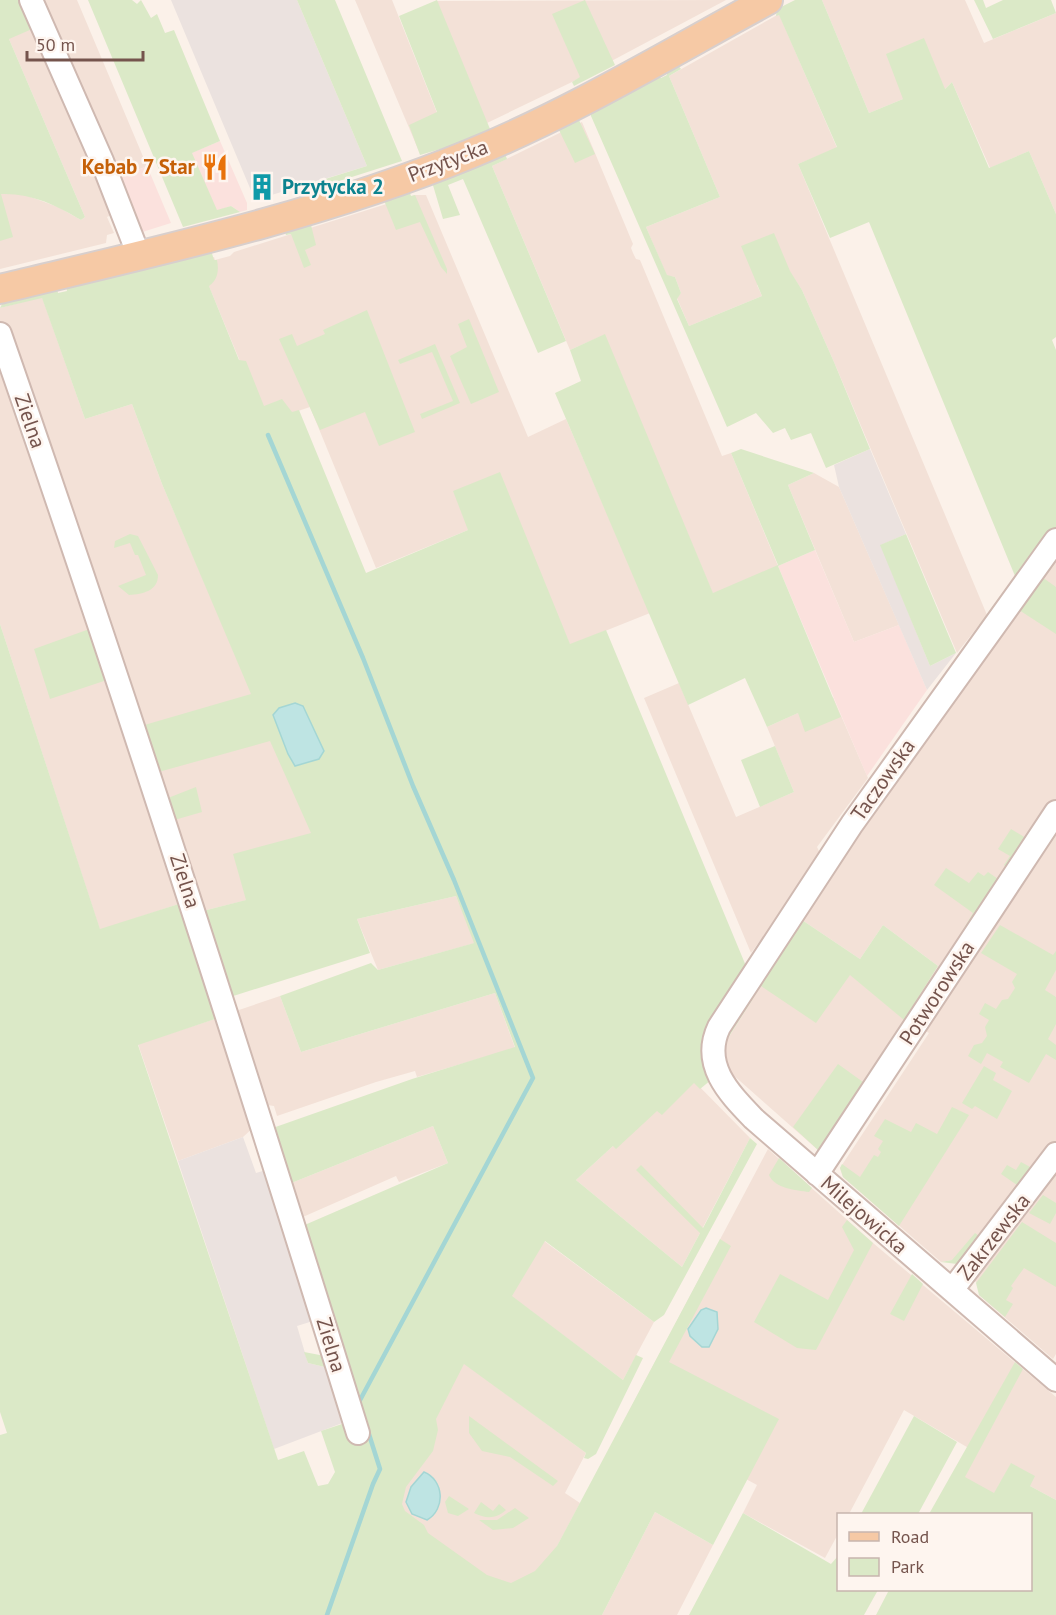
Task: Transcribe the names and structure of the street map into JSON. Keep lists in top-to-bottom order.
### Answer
{
  "streets": {
    "main road": ["Przytycka"],
    "street": [
      "Zielna",
      "Taczowska",
      "Potworowska",
      "Milejowicka",
      "Zakrzewska"
    ]
  },
  "crossings": [
    ["Taczowska", "Milejowicka"],
    ["Potworowska", "Milejowicka"],
    ["Milejowicka", "Zakrzewska"]
  ],
  "places": {
    "restaurant": ["Kebab 7 Star"],
    "building": ["Przytycka 2"]
  },
  "legend": ["Road", "Park"],
  "scale_bar": "50 m"
}
